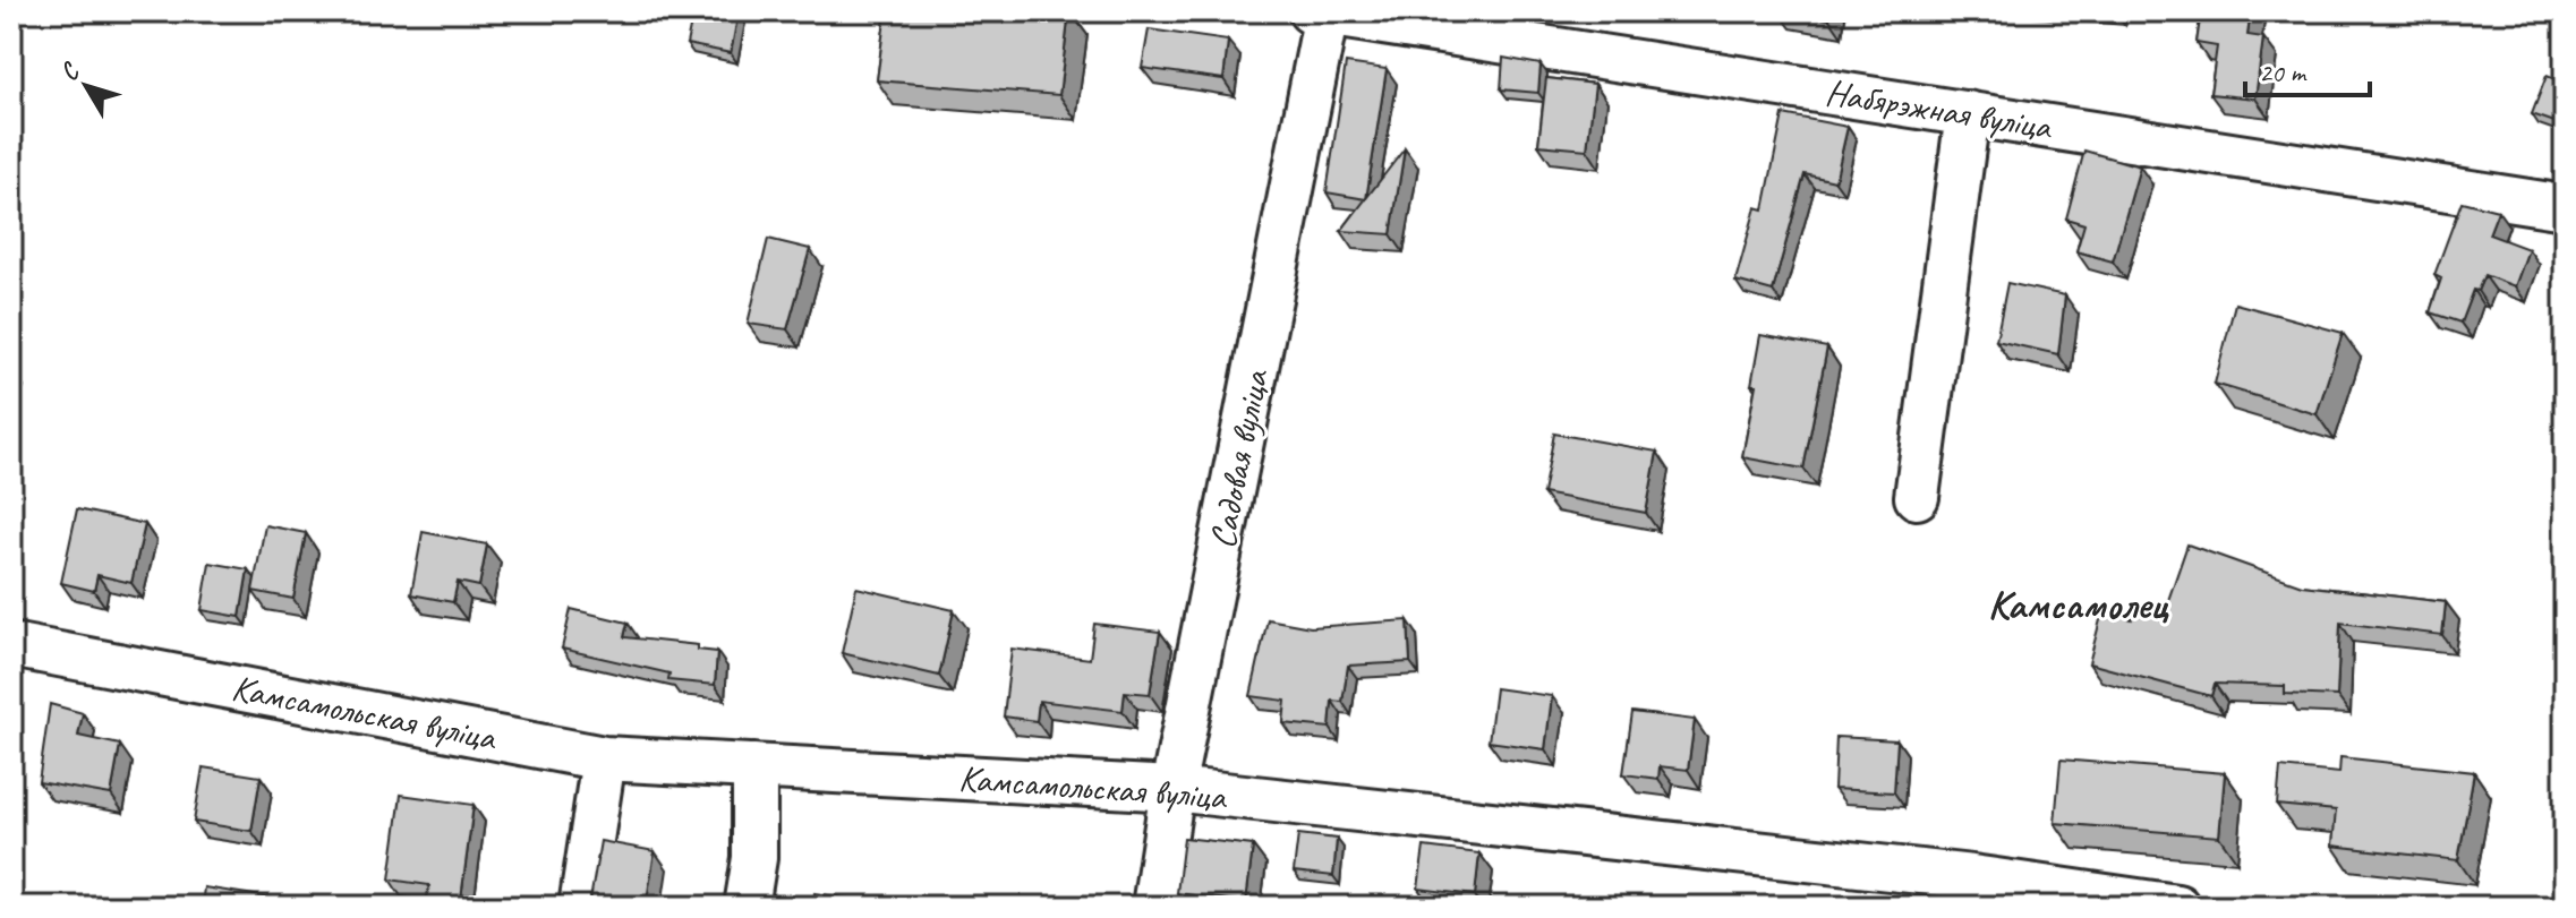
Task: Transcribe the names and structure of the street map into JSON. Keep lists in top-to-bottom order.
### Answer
{
  "streets": {
    "street": ["Набярэжная вуліца", "Садовая вуліца", "Камсамольская вуліца"]
  },
  "crossings": [
    ["Набярэжная вуліца", "Садовая вуліца"],
    ["Садовая вуліца", "Камсамольская вуліца"]
  ],
  "districts": ["Камсамолец"],
  "scale_bar": "20 m",
  "north": "top left"
}
